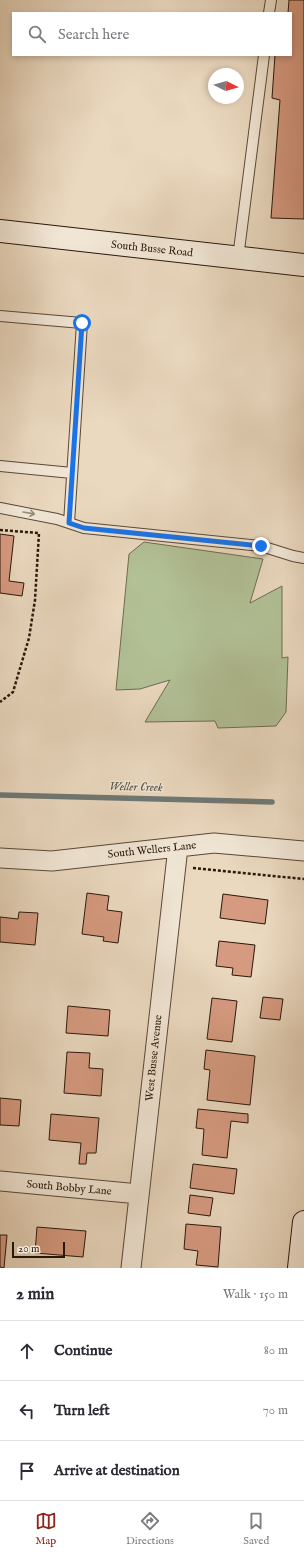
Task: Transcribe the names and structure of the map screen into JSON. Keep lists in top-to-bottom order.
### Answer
{
  "streets": {
    "main road": ["South Busse Road"],
    "street": ["South Wellers Lane", "West Busse Avenue", "South Bobby Lane"]
  },
  "crossings": [
    ["South Wellers Lane", "West Busse Avenue"],
    ["West Busse Avenue", "South Bobby Lane"]
  ],
  "water": ["Weller Creek"],
  "scale_bar": "20 m",
  "north": "right",
  "page": {
    "search": "Search here",
    "scale": "20 m",
    "heading": ["2 min", "Walk · 150 m"],
    "list": [
      ["Continue", "80 m"],
      ["Turn left", "70 m"],
      "Arrive at destination"
    ],
    "nav": ["Map", "Directions", "Saved"]
  }
}
